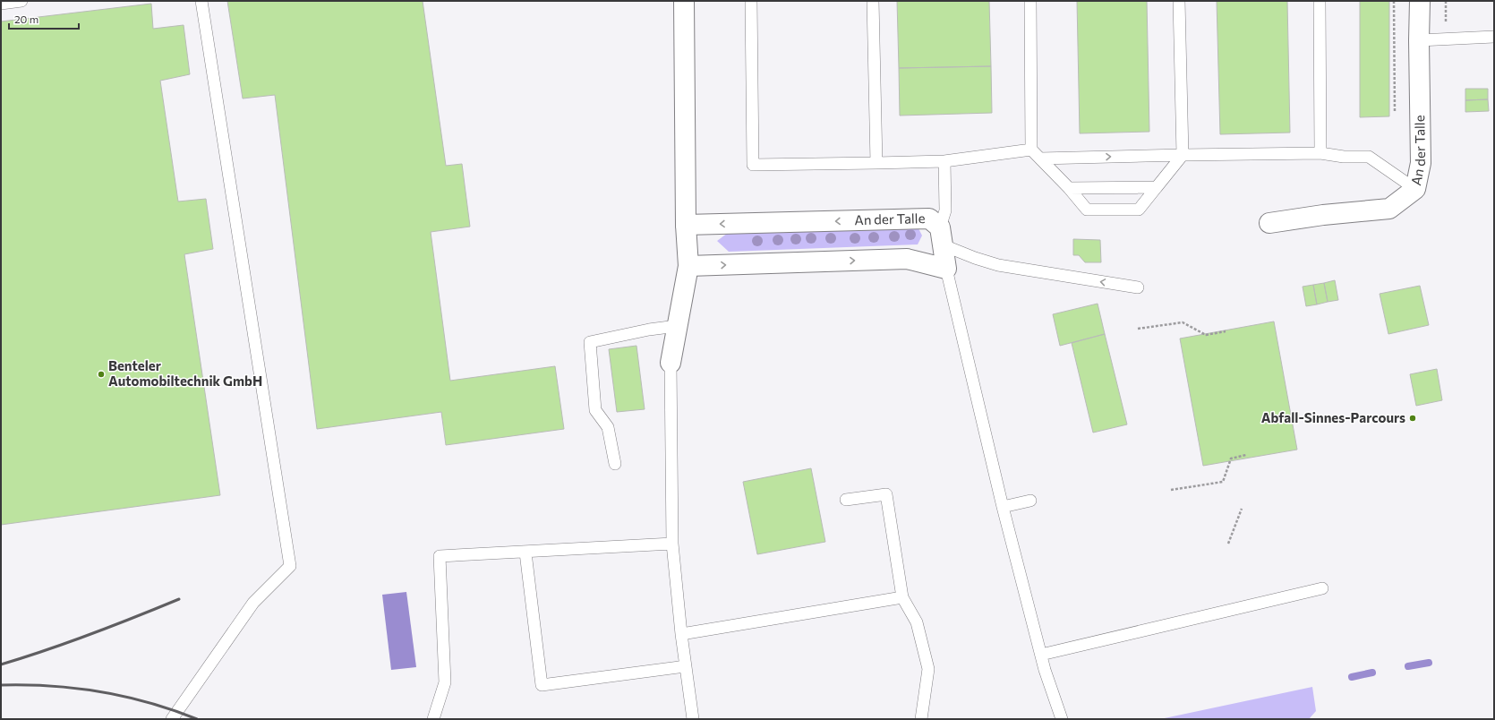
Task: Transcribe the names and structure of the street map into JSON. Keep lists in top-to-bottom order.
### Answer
{
  "streets": {
    "street": ["An der Talle"]
  },
  "places": ["Benteler Automobiltechnik GmbH", "Abfall-Sinnes-Parcours"],
  "scale_bar": "20 m"
}
